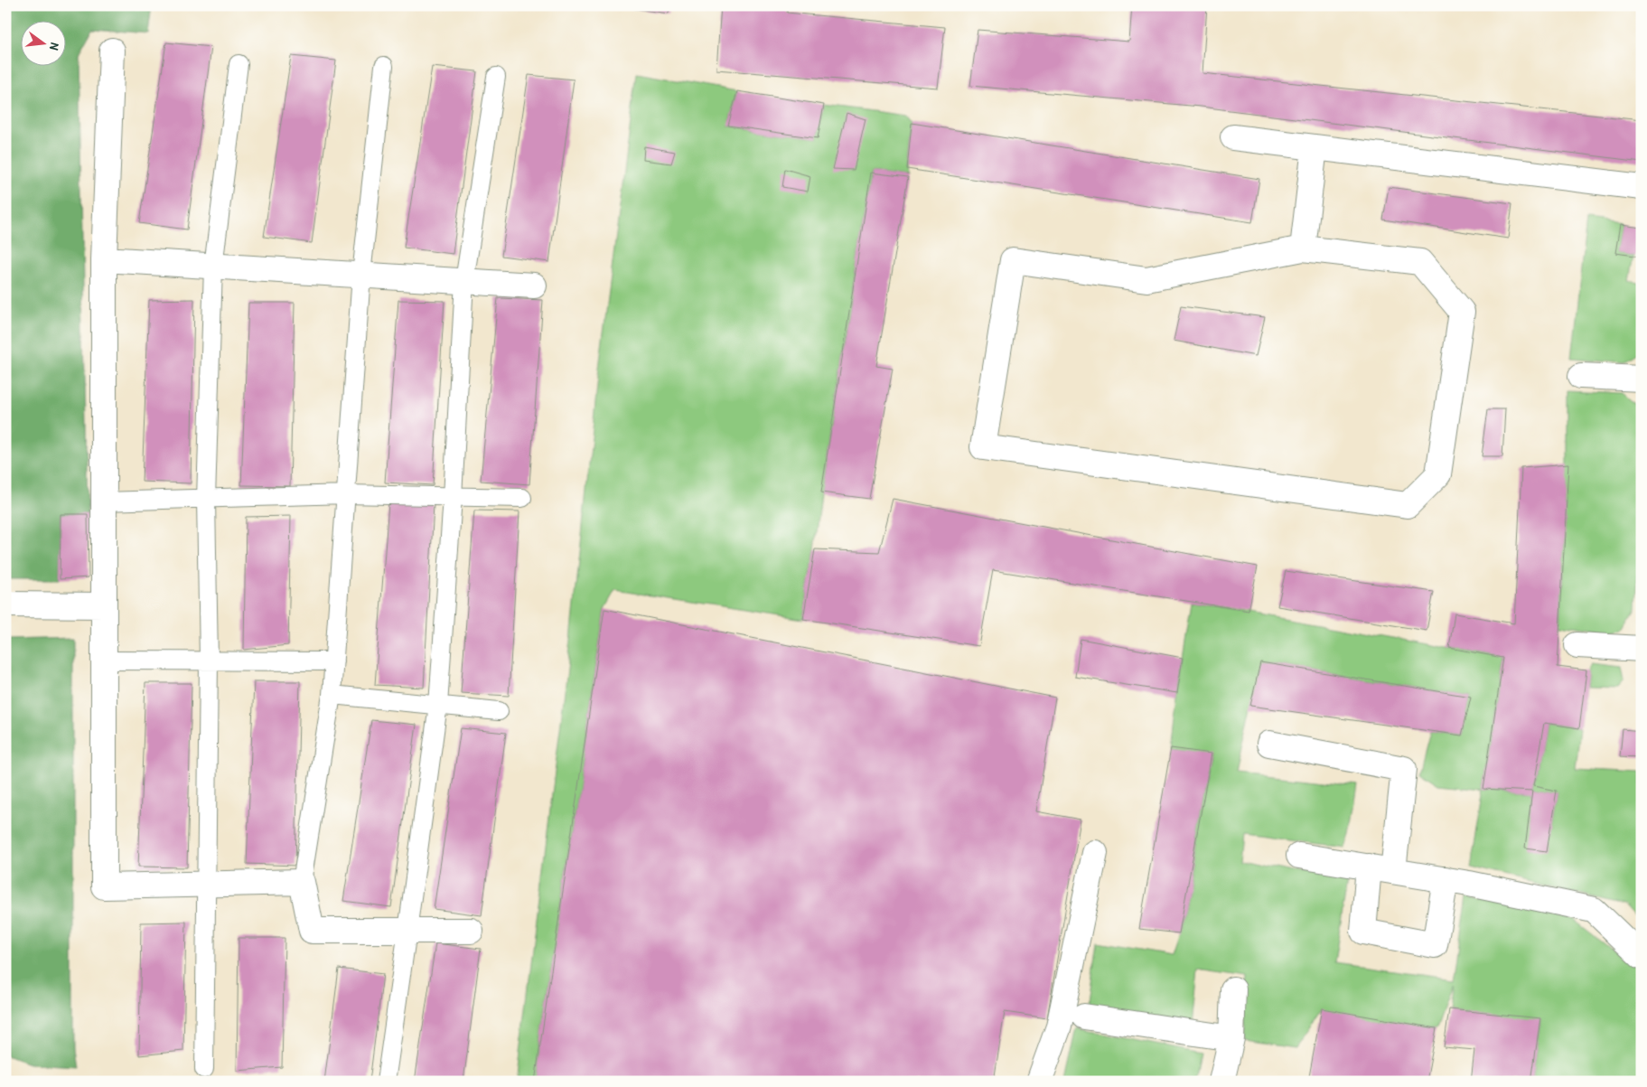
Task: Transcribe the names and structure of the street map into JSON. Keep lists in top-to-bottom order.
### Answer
{
  "north": "right"
}
